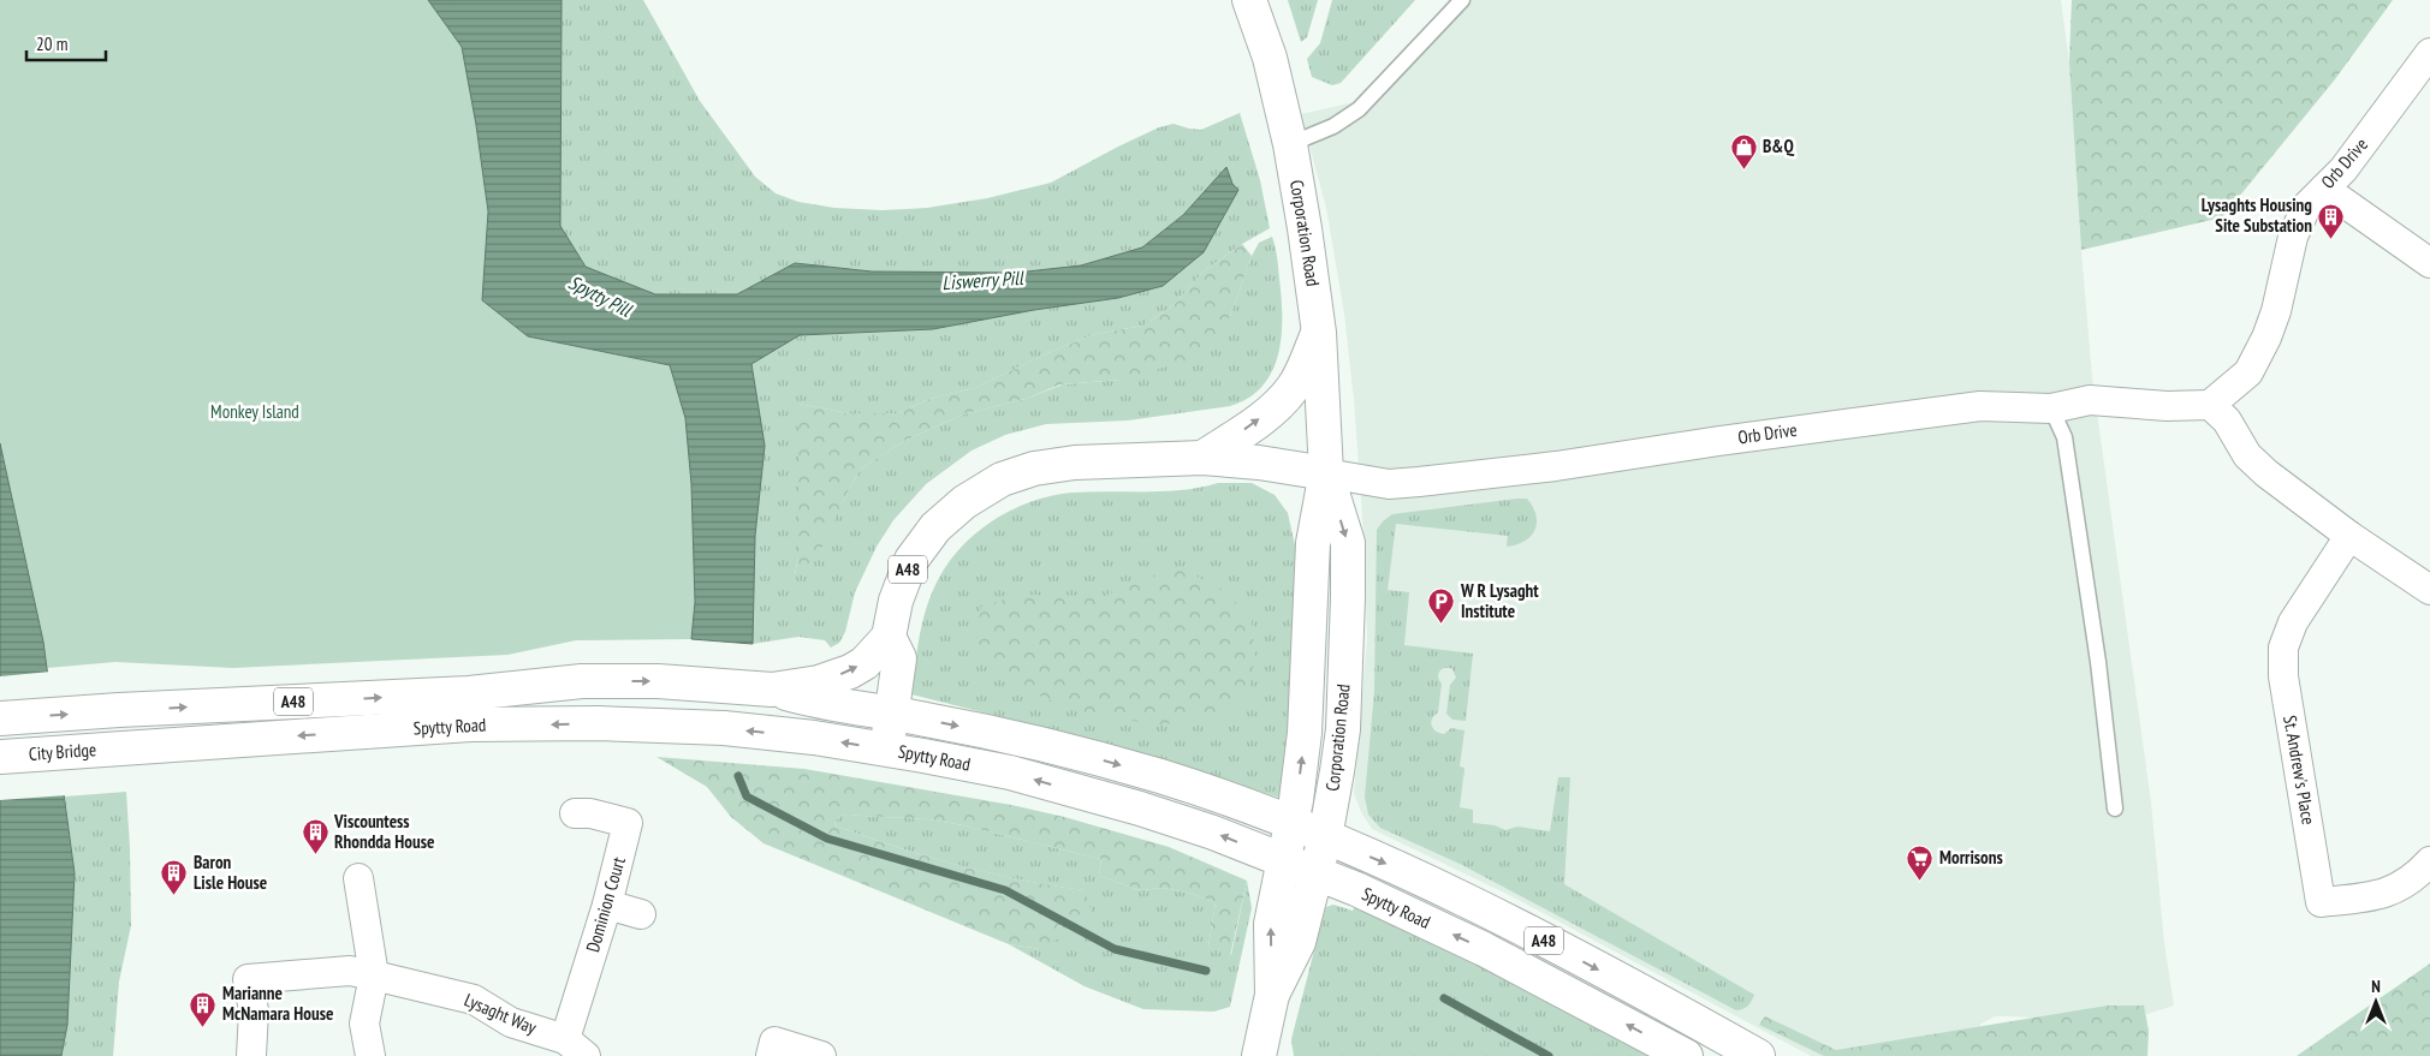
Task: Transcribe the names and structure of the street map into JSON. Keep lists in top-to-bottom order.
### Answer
{
  "streets": {
    "main road": [
      "Corporation Road",
      "A48",
      "Spytty Road",
      "City Bridge"
    ],
    "street": [
      "Orb Drive",
      "St. Andrew's Place",
      "Dominion Court",
      "Lysaght Way"
    ]
  },
  "crossings": [
    ["Orb Drive", "Corporation Road"],
    ["Orb Drive", "A48"],
    ["Corporation Road", "A48"],
    ["Corporation Road", "Spytty Road"],
    ["A48", "Spytty Road"],
    ["A48", "City Bridge"],
    ["Spytty Road", "City Bridge"],
    ["Dominion Court", "Lysaght Way"]
  ],
  "one_way": ["City Bridge"],
  "water": ["Liswerry Pill", "Spytty Pill"],
  "parks": ["Monkey Island"],
  "places": {
    "shop": ["B&Q"],
    "building": [
      "Lysaghts Housing Site Substation",
      "Viscountess Rhondda House",
      "Baron Lisle House",
      "Marianne McNamara House"
    ],
    "parking": ["W R Lysaght Institute"],
    "supermarket": ["Morrisons"]
  },
  "scale_bar": "20 m",
  "north": "top"
}
